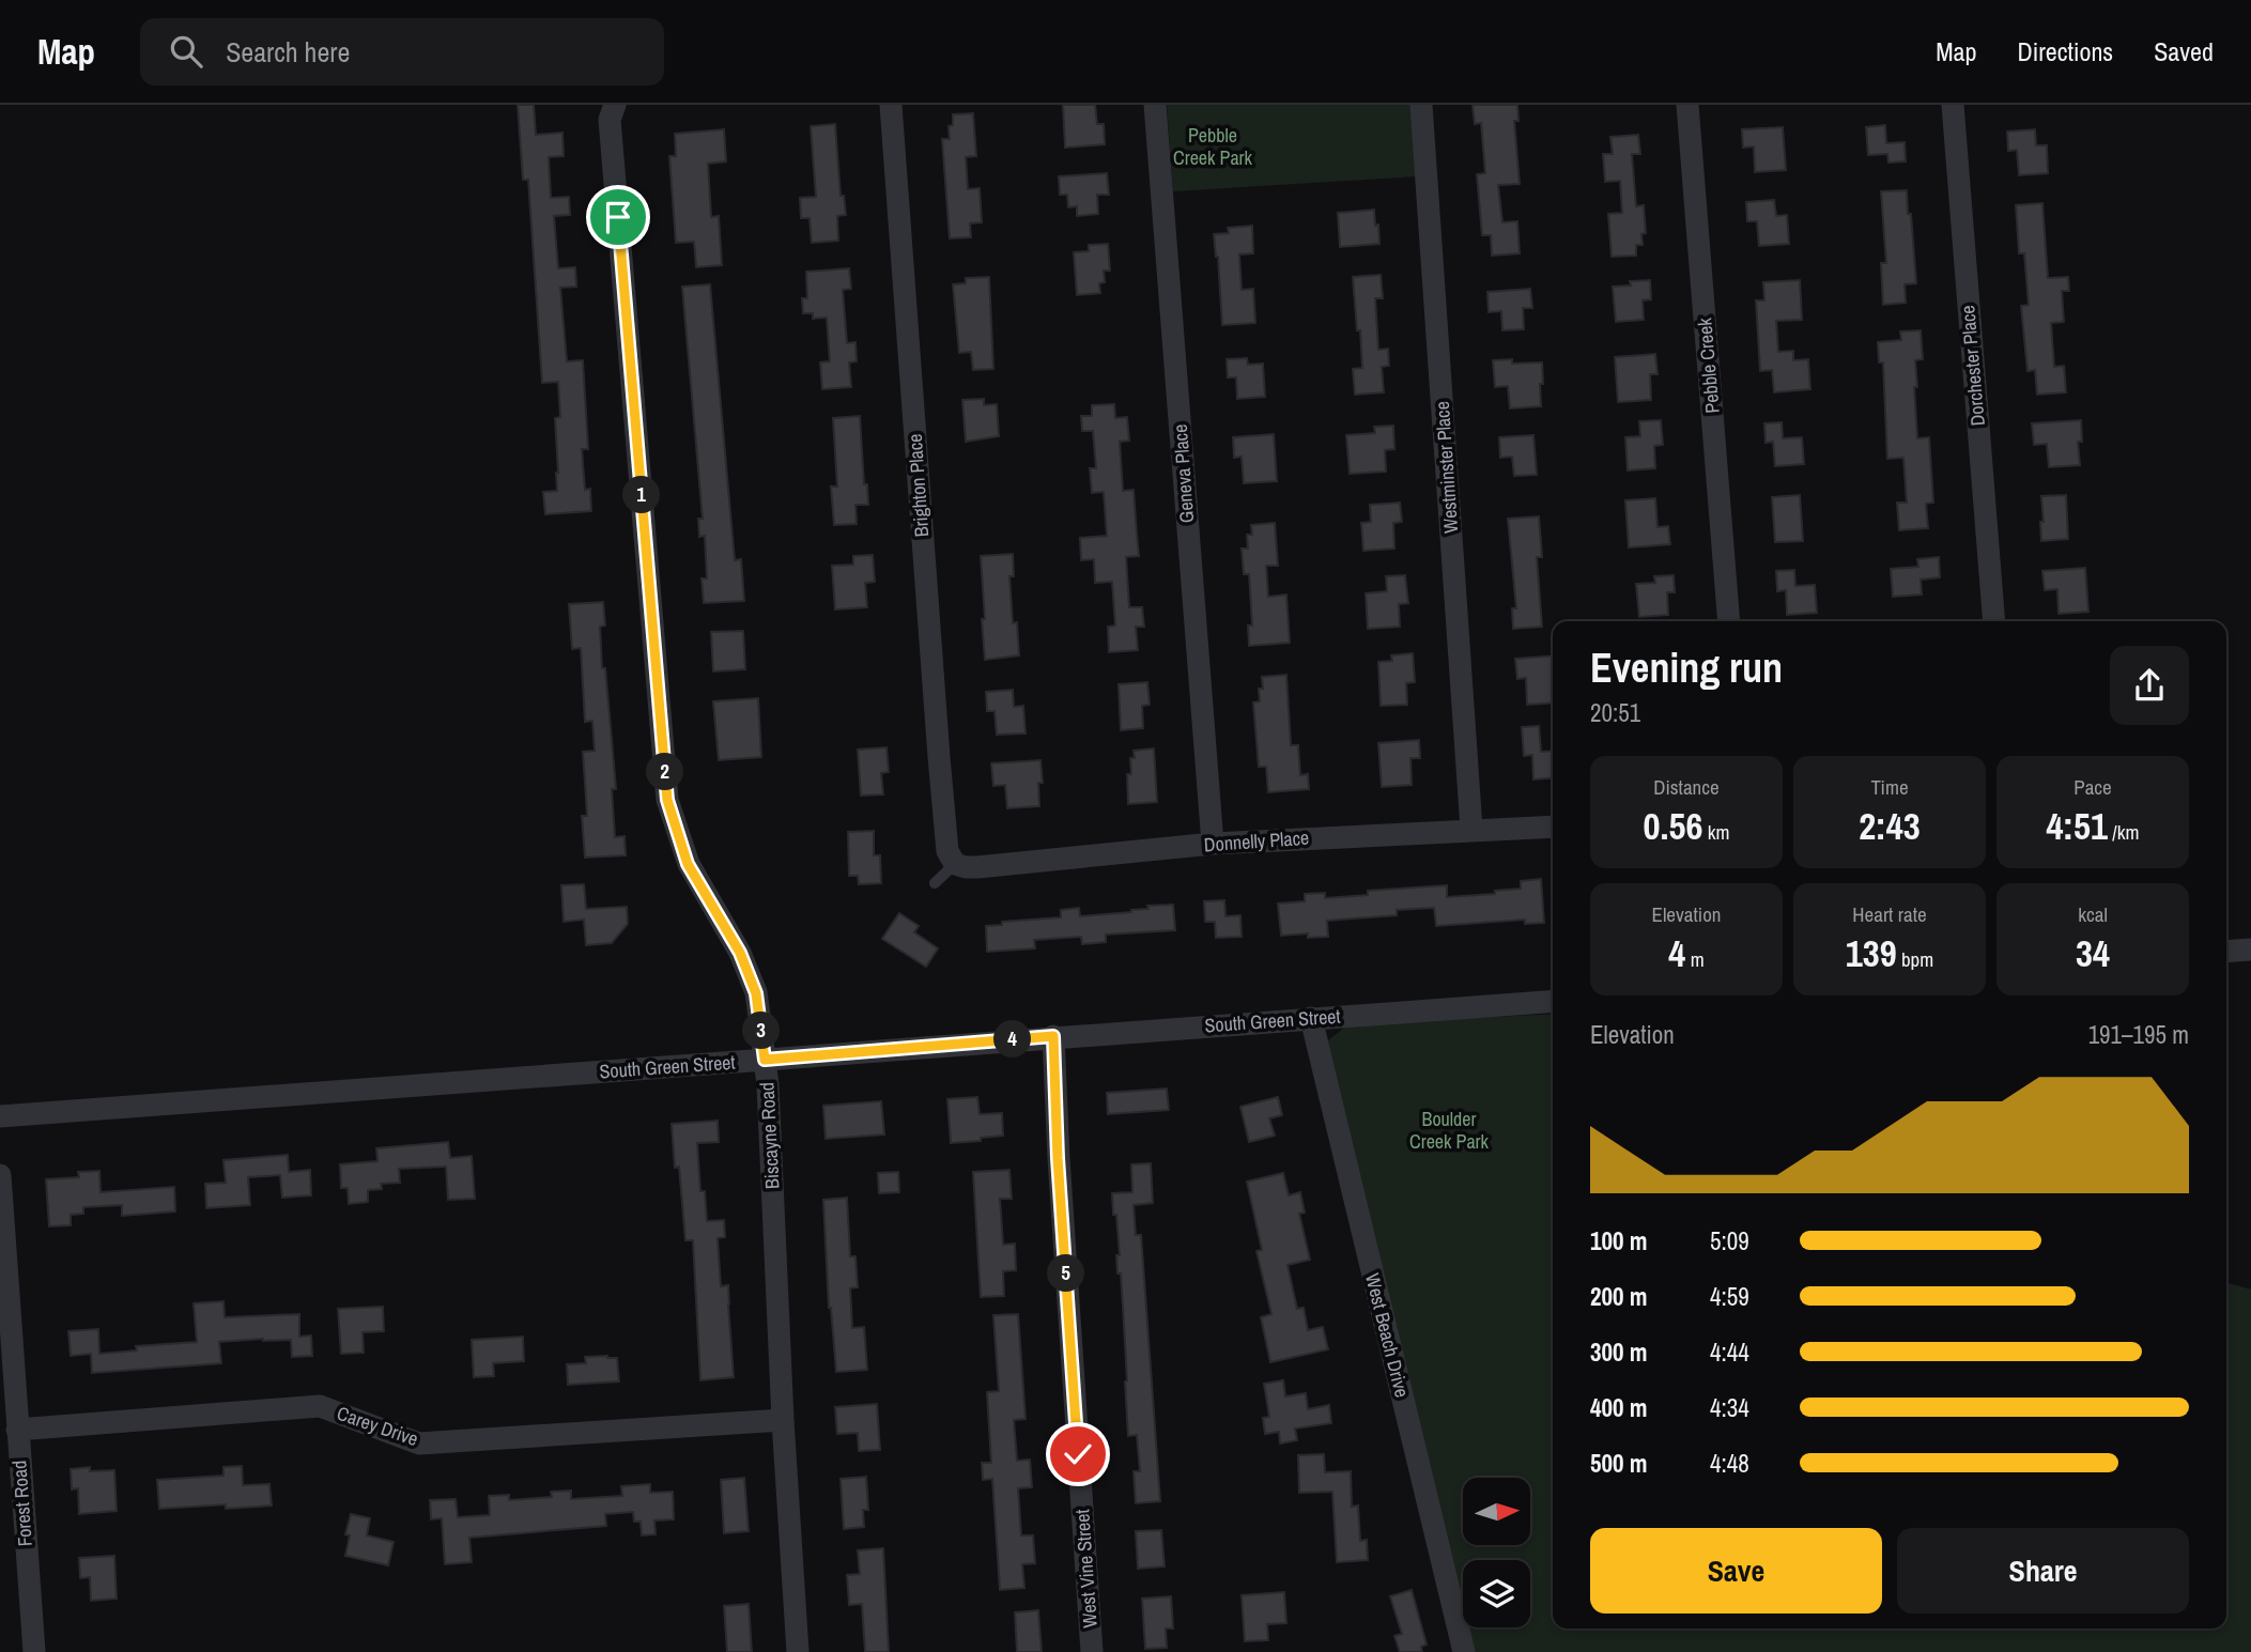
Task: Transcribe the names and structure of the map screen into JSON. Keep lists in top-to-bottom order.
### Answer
{
  "streets": {
    "street": [
      "Pebble Creek",
      "Dorchester Place",
      "Westminster Place",
      "Geneva Place",
      "Brighton Place",
      "Donnelly Place",
      "South Green Street",
      "Biscayne Road",
      "West Beach Drive",
      "Carey Drive",
      "Forest Road",
      "West Vine Street"
    ]
  },
  "crossings": [
    ["Westminster Place", "Donnelly Place"],
    ["Geneva Place", "Donnelly Place"],
    ["Brighton Place", "Donnelly Place"],
    ["South Green Street", "Biscayne Road"],
    ["South Green Street", "West Beach Drive"],
    ["South Green Street", "West Vine Street"],
    ["Biscayne Road", "Carey Drive"],
    ["Carey Drive", "Forest Road"]
  ],
  "parks": ["Pebble Creek Park", "Boulder Creek Park"],
  "north": "right",
  "page": {
    "header": "Map",
    "search": "Search here",
    "nav": ["Map", "Directions", "Saved"],
    "pins": [
      "1",
      "2",
      "3",
      "4",
      "5"
    ],
    "heading": ["Evening run", "20:51"],
    "stats": [
      ["Distance", "0.56 km"],
      ["Time", "2:43"],
      ["Pace", "4:51 /km"],
      ["Elevation", "4 m"],
      ["Heart rate", "139 bpm"],
      ["kcal", "34"]
    ],
    "chart": ["Elevation", "191–195 m"],
    "list": [
      {
        "name": "100 m",
        "note": "5:09"
      },
      {
        "name": "200 m",
        "note": "4:59"
      },
      {
        "name": "300 m",
        "note": "4:44"
      },
      {
        "name": "400 m",
        "note": "4:34"
      },
      {
        "name": "500 m",
        "note": "4:48"
      }
    ],
    "buttons": ["Save", "Share"]
  }
}
